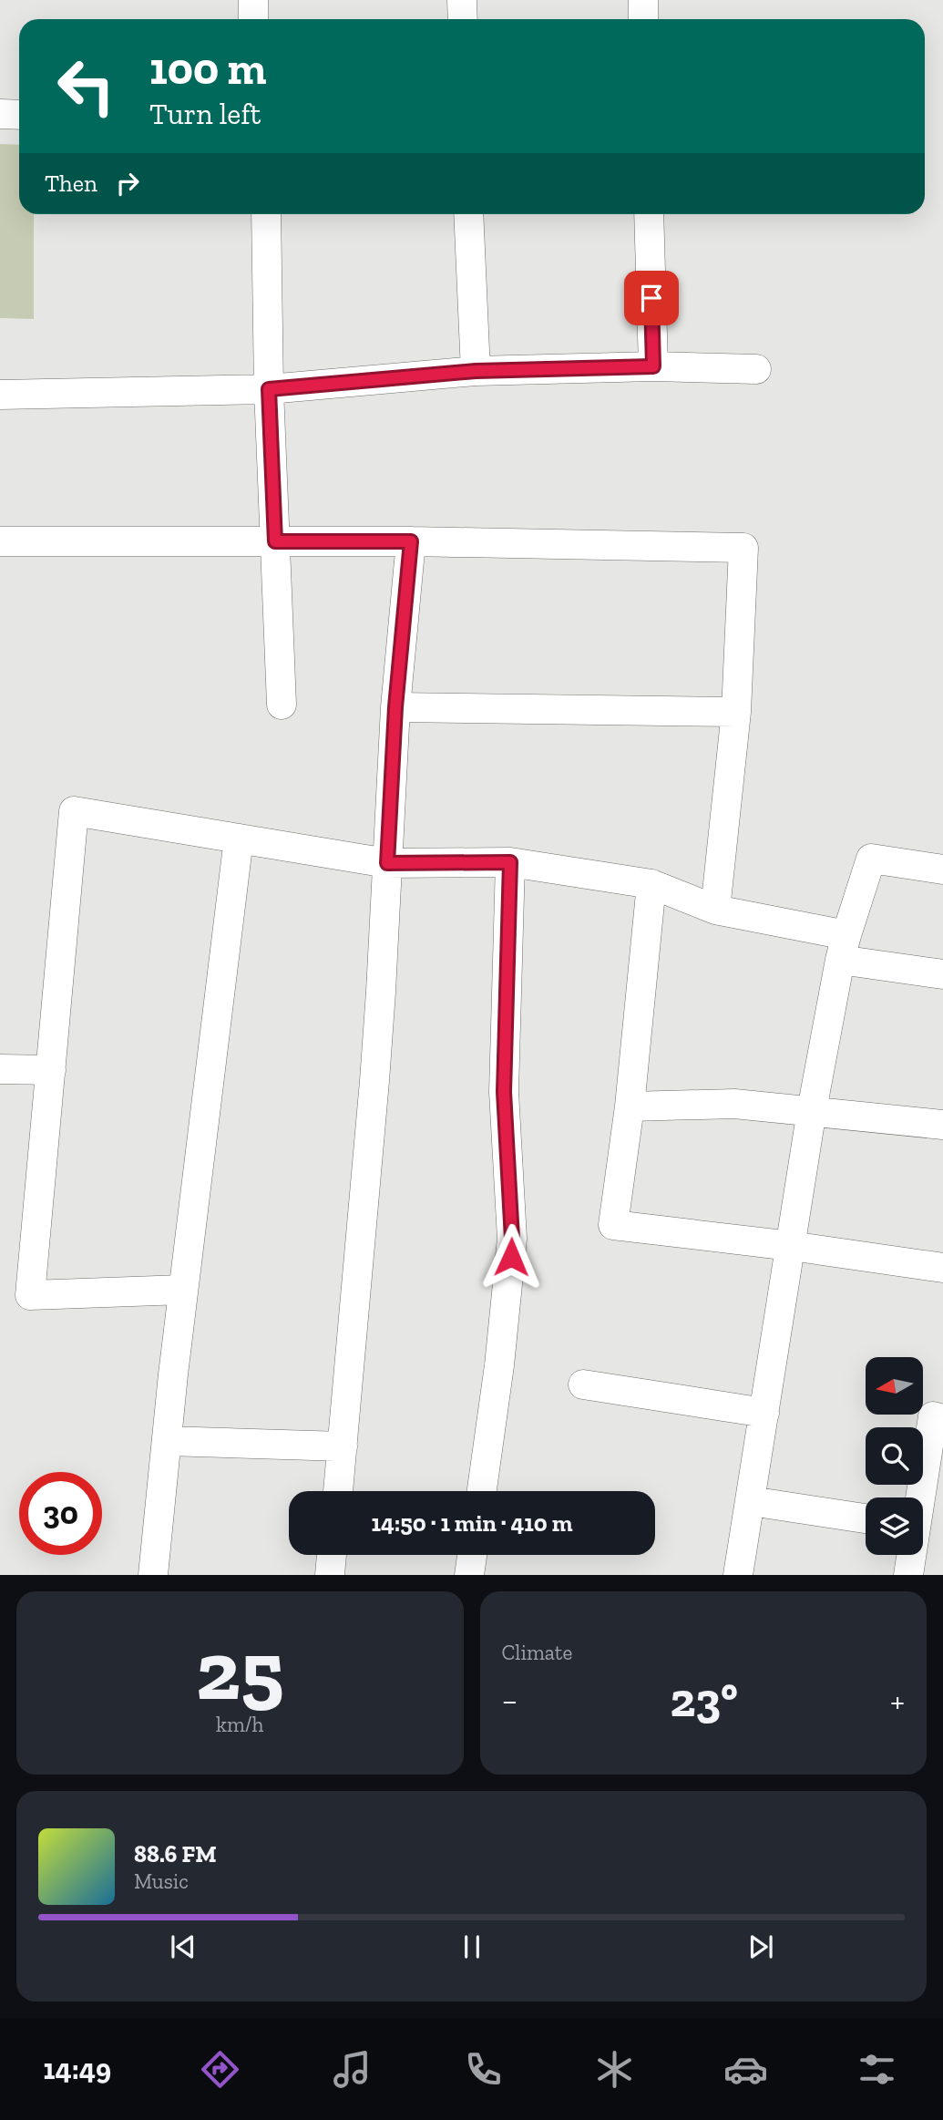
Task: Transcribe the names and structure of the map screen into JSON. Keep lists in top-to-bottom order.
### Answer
{
  "north": "left",
  "page": {
    "turn": ["100 m", "Turn left"],
    "then": "Then",
    "limit": "30",
    "trip": "14:50 · 1 min · 410 m",
    "tile": [
      ["25", "km/h"],
      "Climate"
    ],
    "heat": ["−", "23°", "+"],
    "song": ["88.6 FM", "Music"],
    "tabs": "14:49"
  }
}
